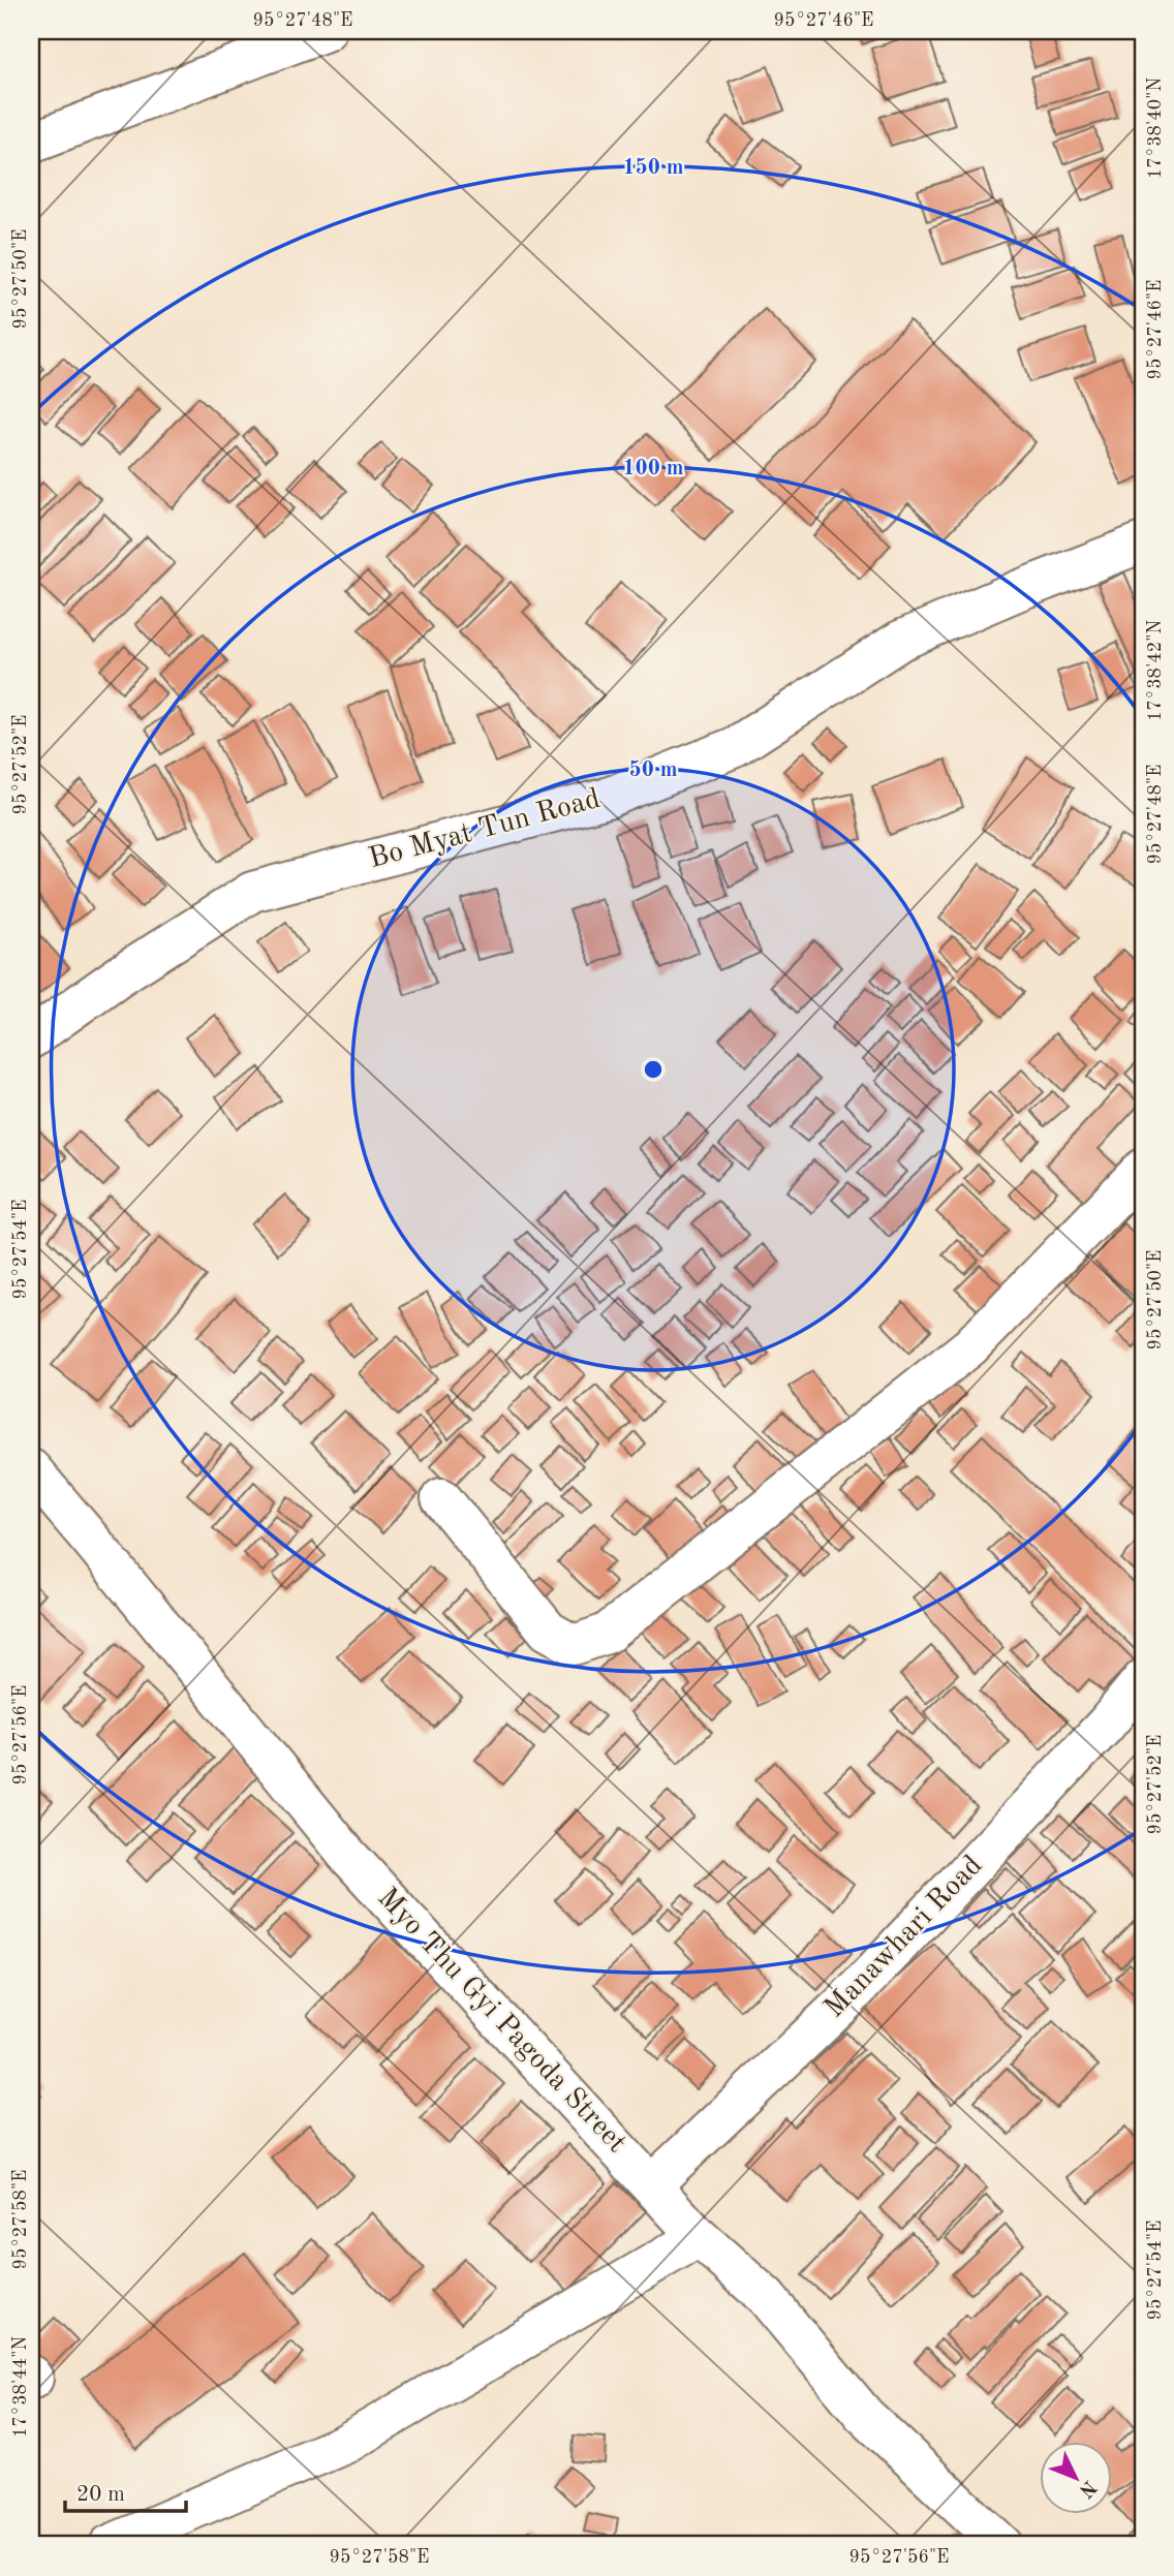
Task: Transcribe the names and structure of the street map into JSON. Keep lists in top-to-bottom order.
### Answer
{
  "streets": {
    "street": ["Bo Myat Tun Road", "Manawhari Road", "Myo Thu Gyi Pagoda Street"]
  },
  "crossings": [
    ["Manawhari Road", "Myo Thu Gyi Pagoda Street"]
  ],
  "scale_bar": "20 m",
  "north": "bottom right",
  "coordinates": [
    "95°27'48\"E",
    "95°27'46\"E",
    "17°38'40\"N",
    "95°27'50\"E",
    "17°38'42\"N",
    "95°27'52\"E",
    "95°27'54\"E",
    "95°27'56\"E",
    "95°27'58\"E",
    "17°38'44\"N"
  ],
  "rings": ["150 m", "100 m", "50 m"]
}
